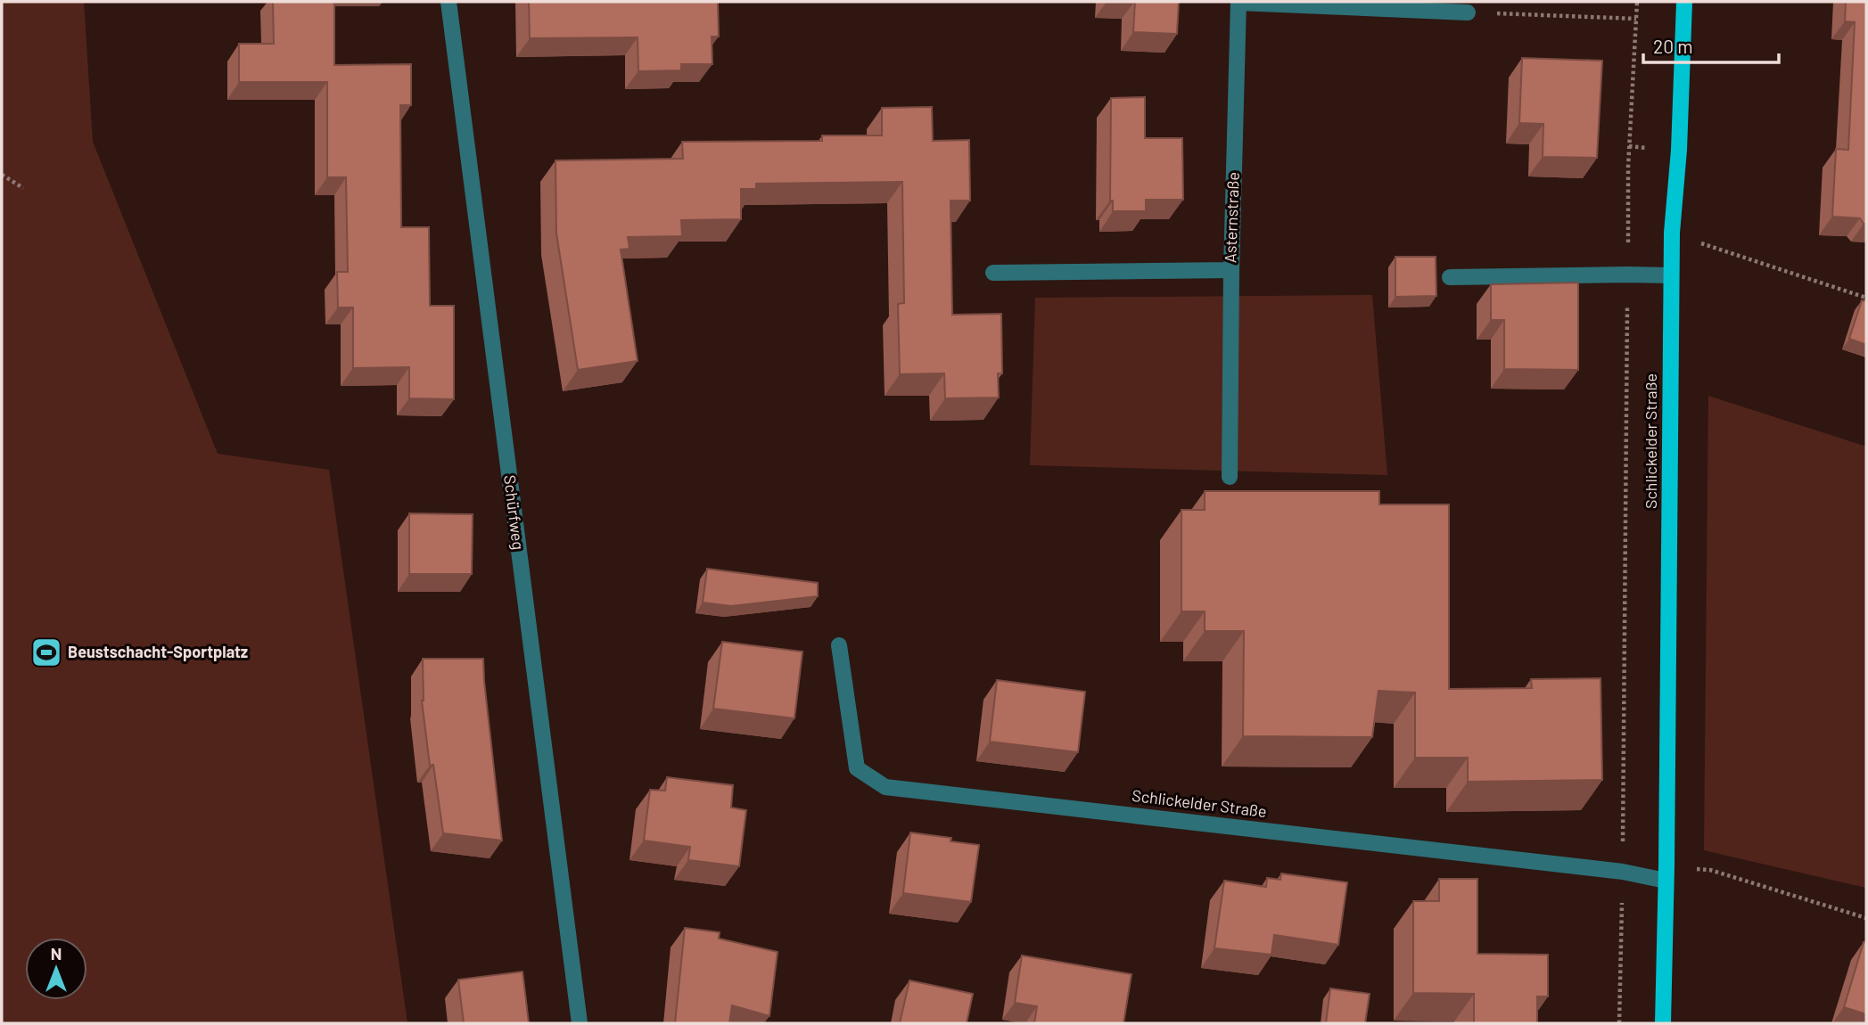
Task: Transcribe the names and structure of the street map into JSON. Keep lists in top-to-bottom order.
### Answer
{
  "streets": {
    "main road": ["Schlickelder Straße"],
    "street": ["Asternstraße", "Schürfweg"]
  },
  "places": {
    "sports": ["Beustschacht-Sportplatz"]
  },
  "scale_bar": "20 m",
  "north": "top"
}
